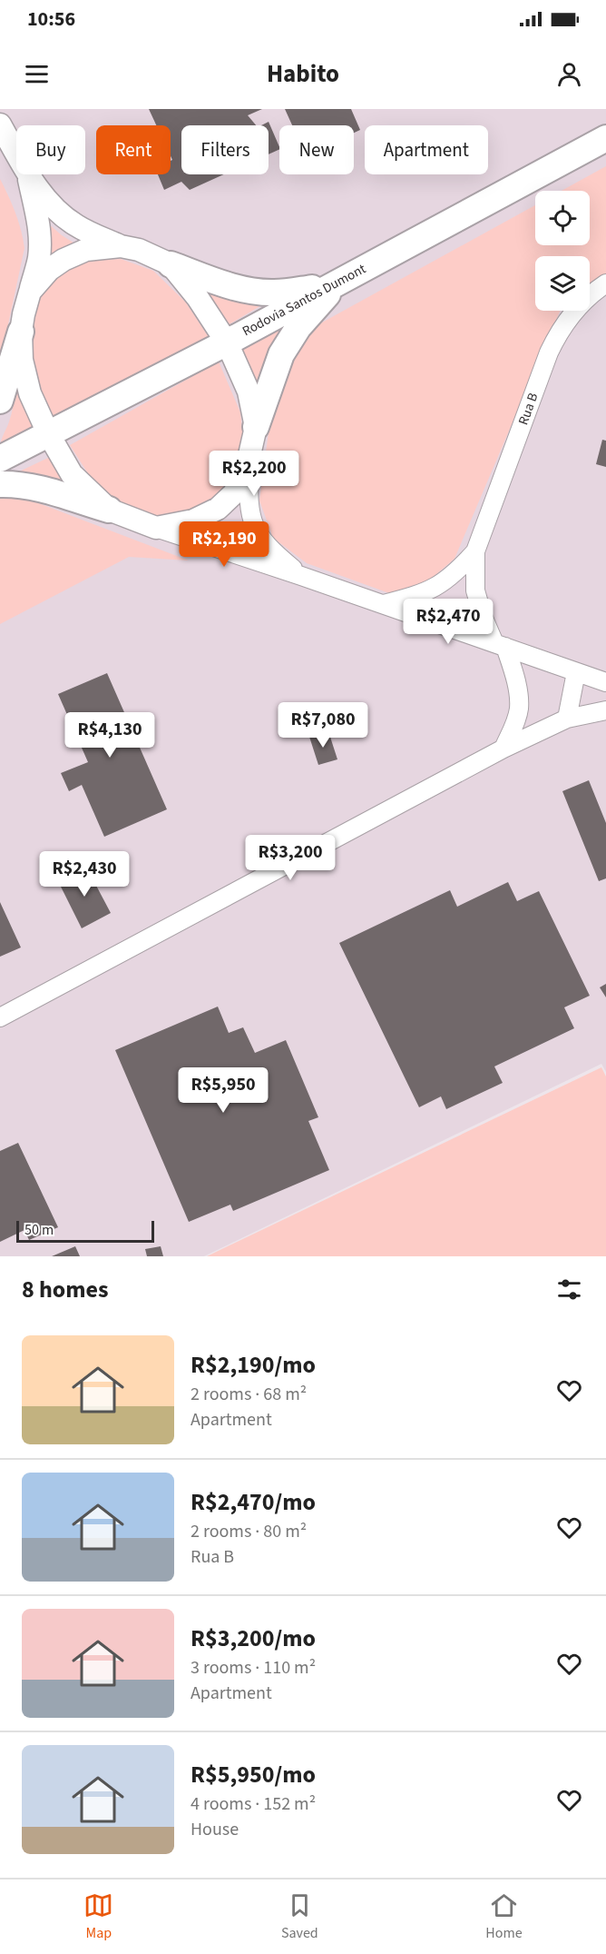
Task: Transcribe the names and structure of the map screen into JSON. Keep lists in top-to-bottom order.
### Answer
{
  "streets": {
    "highway": ["Rodovia Santos Dumont"],
    "street": ["Rua B"]
  },
  "scale_bar": "50 m",
  "page": {
    "status": "10:56",
    "header": "Habito",
    "chip": [
      "Buy",
      "Rent",
      "Filters",
      "New",
      "Apartment"
    ],
    "price": [
      "R$2,200",
      "R$2,190",
      "R$2,470",
      "R$7,080",
      "R$4,130",
      "R$3,200",
      "R$2,430",
      "R$5,950"
    ],
    "scale": "50 m",
    "heading": "8 homes",
    "list": [
      {
        "name": "R$2,190/mo",
        "note": "2 rooms · 68 m² · Apartment"
      },
      {
        "name": "R$2,470/mo",
        "note": "2 rooms · 80 m² · Rua B"
      },
      {
        "name": "R$3,200/mo",
        "note": "3 rooms · 110 m² · Apartment"
      },
      {
        "name": "R$5,950/mo",
        "note": "4 rooms · 152 m² · House"
      }
    ],
    "tabs": ["Map", "Saved", "Home"]
  }
}
